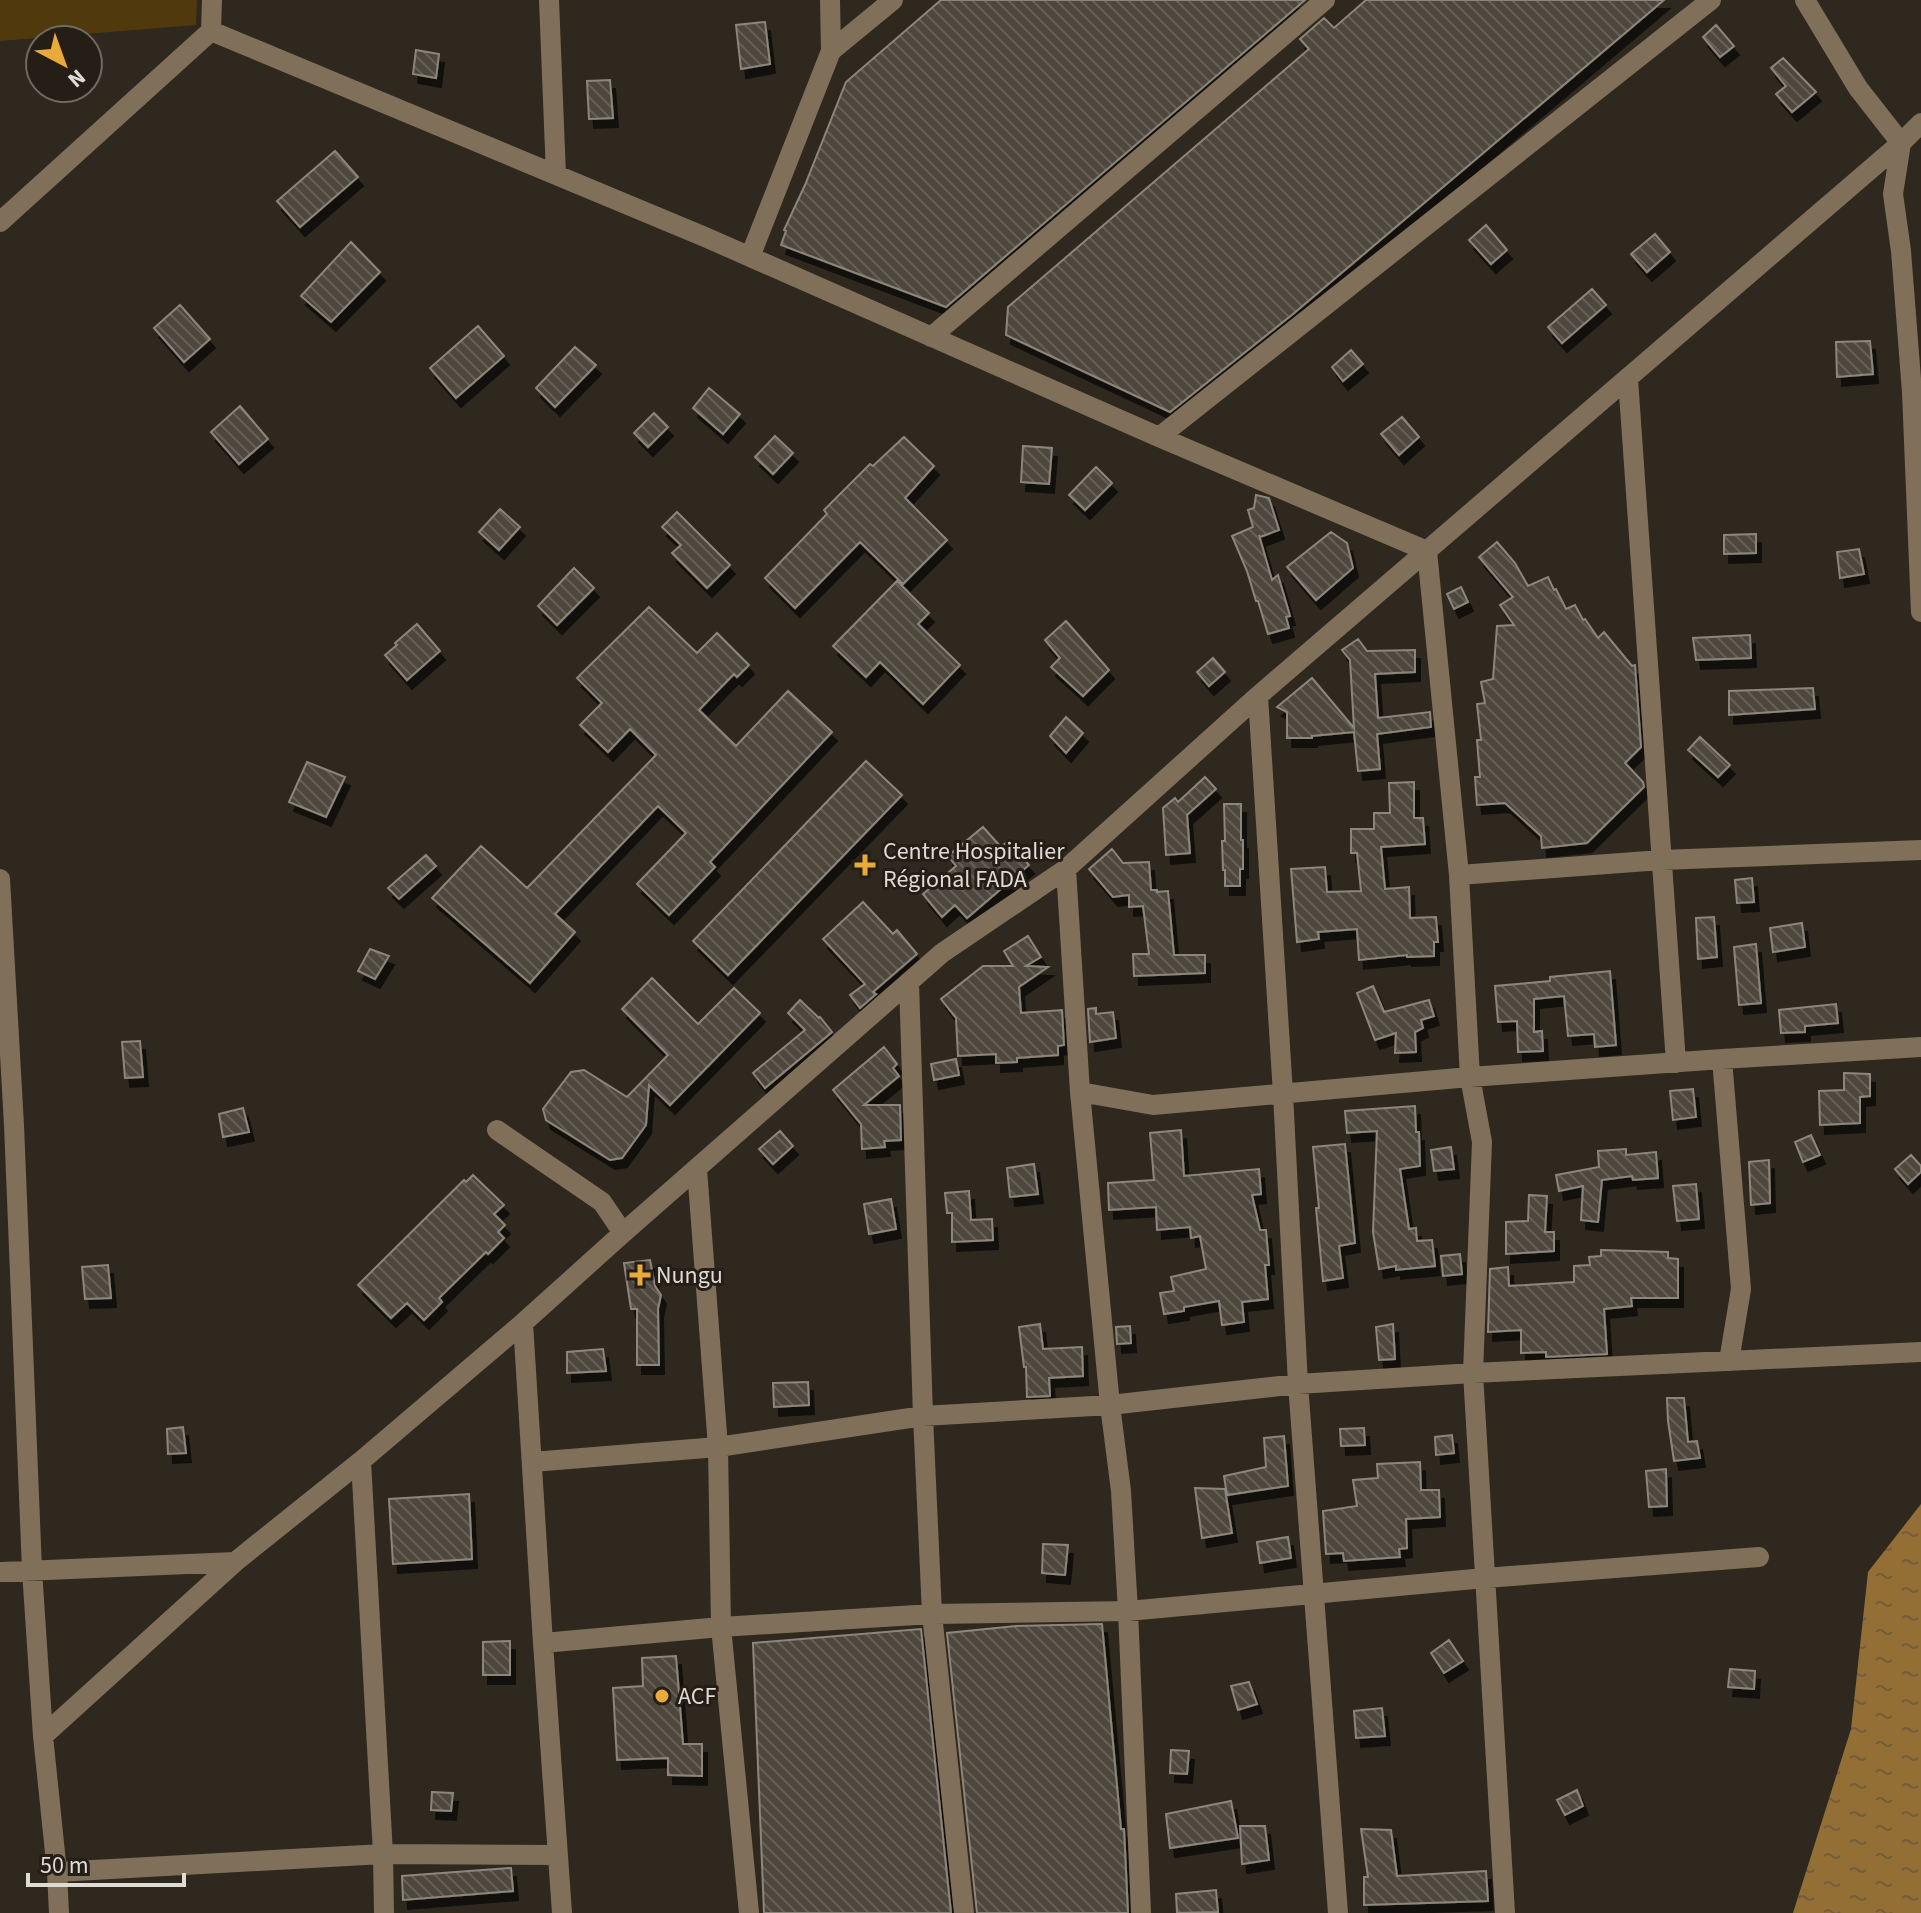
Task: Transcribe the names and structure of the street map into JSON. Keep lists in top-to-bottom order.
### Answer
{
  "places": {
    "health": ["Centre Hospitalier Régional FADA", "Nungu"],
    "other": ["ACF"]
  },
  "scale_bar": "50 m",
  "north": "bottom right"
}
